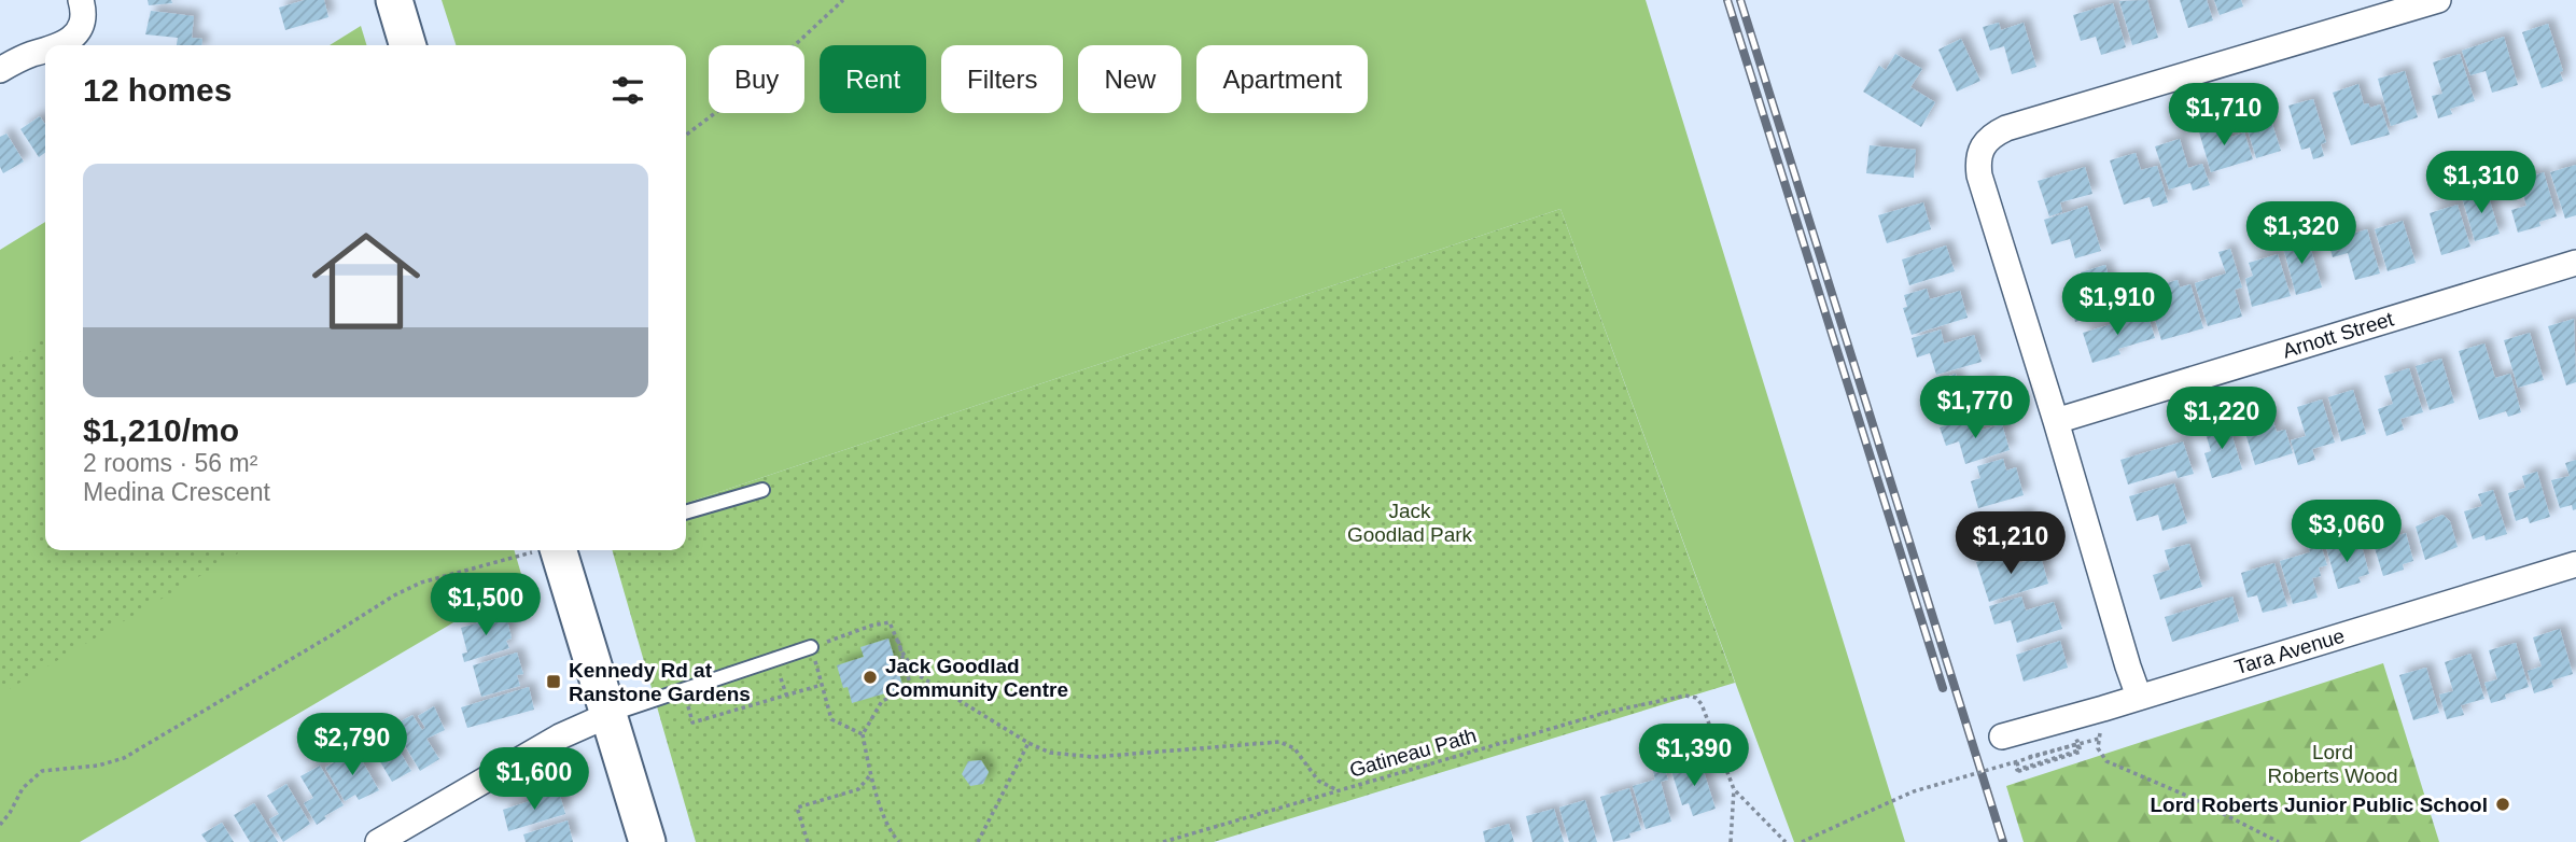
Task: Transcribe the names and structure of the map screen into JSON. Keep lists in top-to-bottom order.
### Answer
{
  "streets": {
    "street": ["Arnott Street", "Tara Avenue"],
    "path": ["Gatineau Path"]
  },
  "parks": ["Jack Goodlad Park", "Lord Roberts Wood"],
  "places": {
    "other": ["Jack Goodlad Community Centre", "Lord Roberts Junior Public School"],
    "transit": ["Kennedy Rd at Ranstone Gardens"]
  },
  "page": {
    "chip": [
      "Buy",
      "Rent",
      "Filters",
      "New",
      "Apartment"
    ],
    "heading": "12 homes",
    "price": [
      "$1,710",
      "$1,310",
      "$1,320",
      "$1,910",
      "$1,770",
      "$1,220",
      "$3,060",
      "$1,210",
      "$1,500",
      "$2,790",
      "$1,390",
      "$1,600"
    ],
    "list": [
      {
        "name": "$1,210/mo",
        "note": "2 rooms · 56 m² · Medina Crescent"
      }
    ]
  }
}
